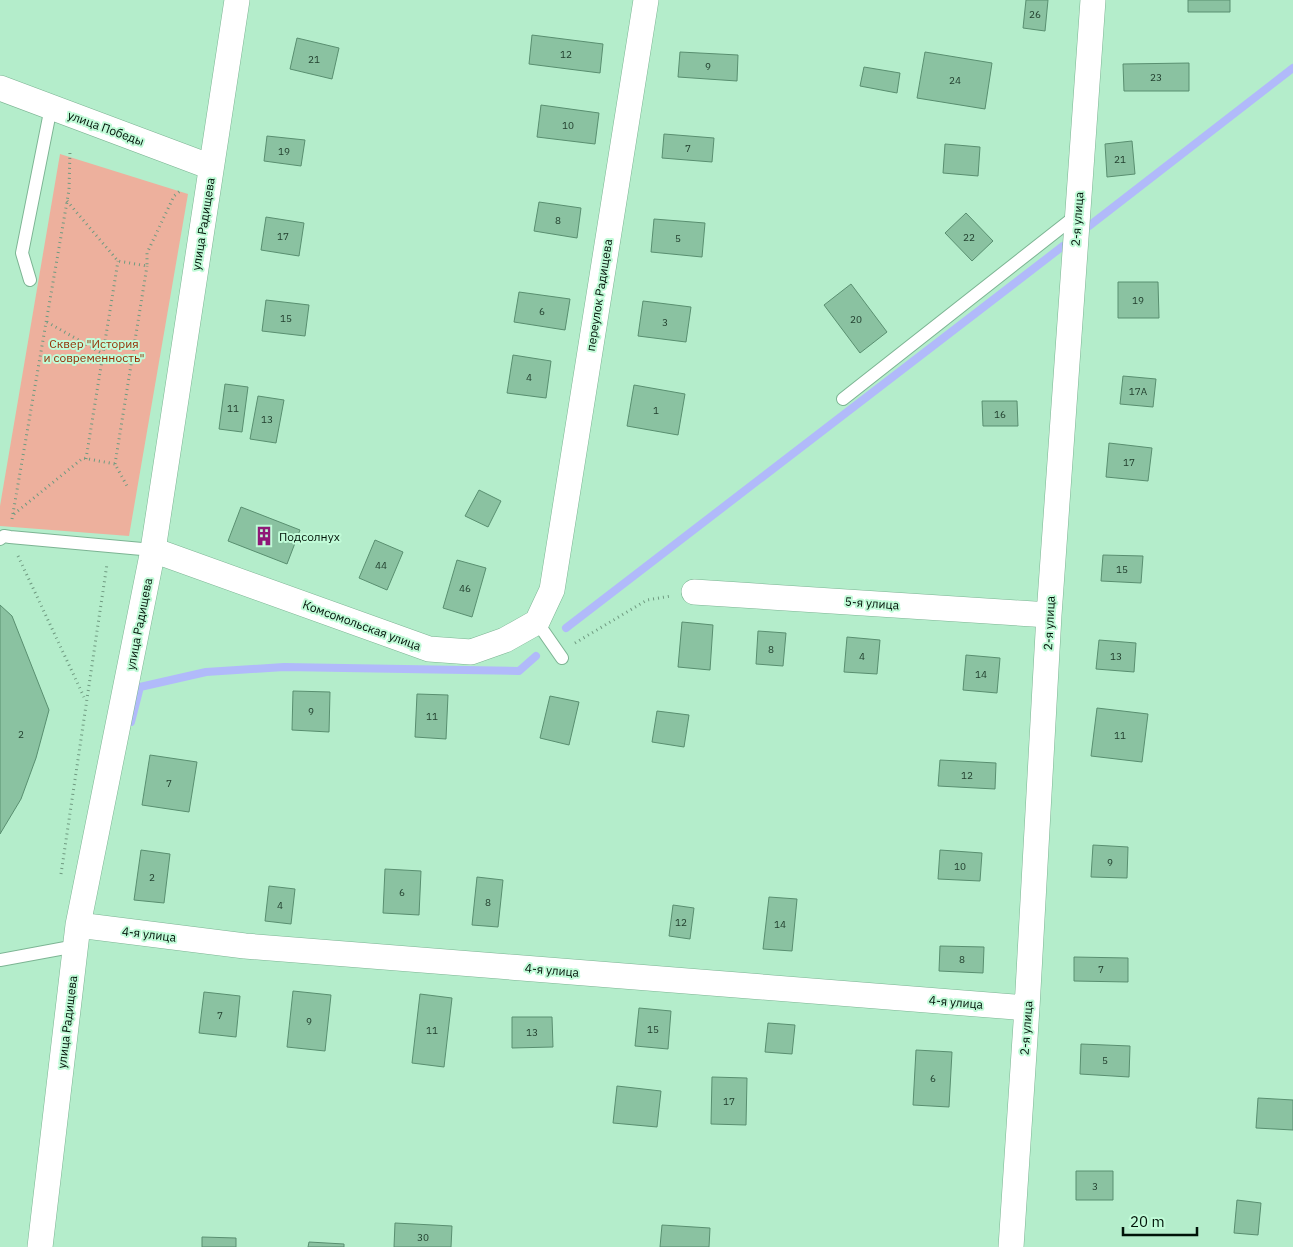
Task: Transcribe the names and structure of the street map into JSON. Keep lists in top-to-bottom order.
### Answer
{
  "streets": {
    "street": [
      "улица Победы",
      "2-я улица",
      "улица Радищева",
      "переулок Радищева",
      "5-я улица",
      "Комсомольская улица",
      "4-я улица"
    ]
  },
  "crossings": [
    ["улица Победы", "улица Радищева"],
    ["2-я улица", "5-я улица"],
    ["2-я улица", "4-я улица"],
    ["улица Радищева", "Комсомольская улица"],
    ["улица Радищева", "4-я улица"],
    ["переулок Радищева", "Комсомольская улица"]
  ],
  "parks": ["Сквер \"История и современность\""],
  "places": {
    "building": ["Подсолнух"]
  },
  "house_numbers": [
    "26",
    "12",
    "21",
    "9",
    "23",
    "24",
    "10",
    "7",
    "19",
    "21",
    "8",
    "17",
    "22",
    "5",
    "19",
    "6",
    "15",
    "20",
    "3",
    "4",
    "17А",
    "11",
    "1",
    "16",
    "13",
    "17",
    "44",
    "15",
    "46",
    "8",
    "4",
    "13",
    "14",
    "9",
    "11",
    "2",
    "11",
    "12",
    "7",
    "9",
    "10",
    "2",
    "6",
    "8",
    "4",
    "12",
    "14",
    "8",
    "7",
    "7",
    "9",
    "15",
    "11",
    "13",
    "5",
    "6",
    "17",
    "3",
    "30"
  ],
  "scale_bar": "20 m"
}
